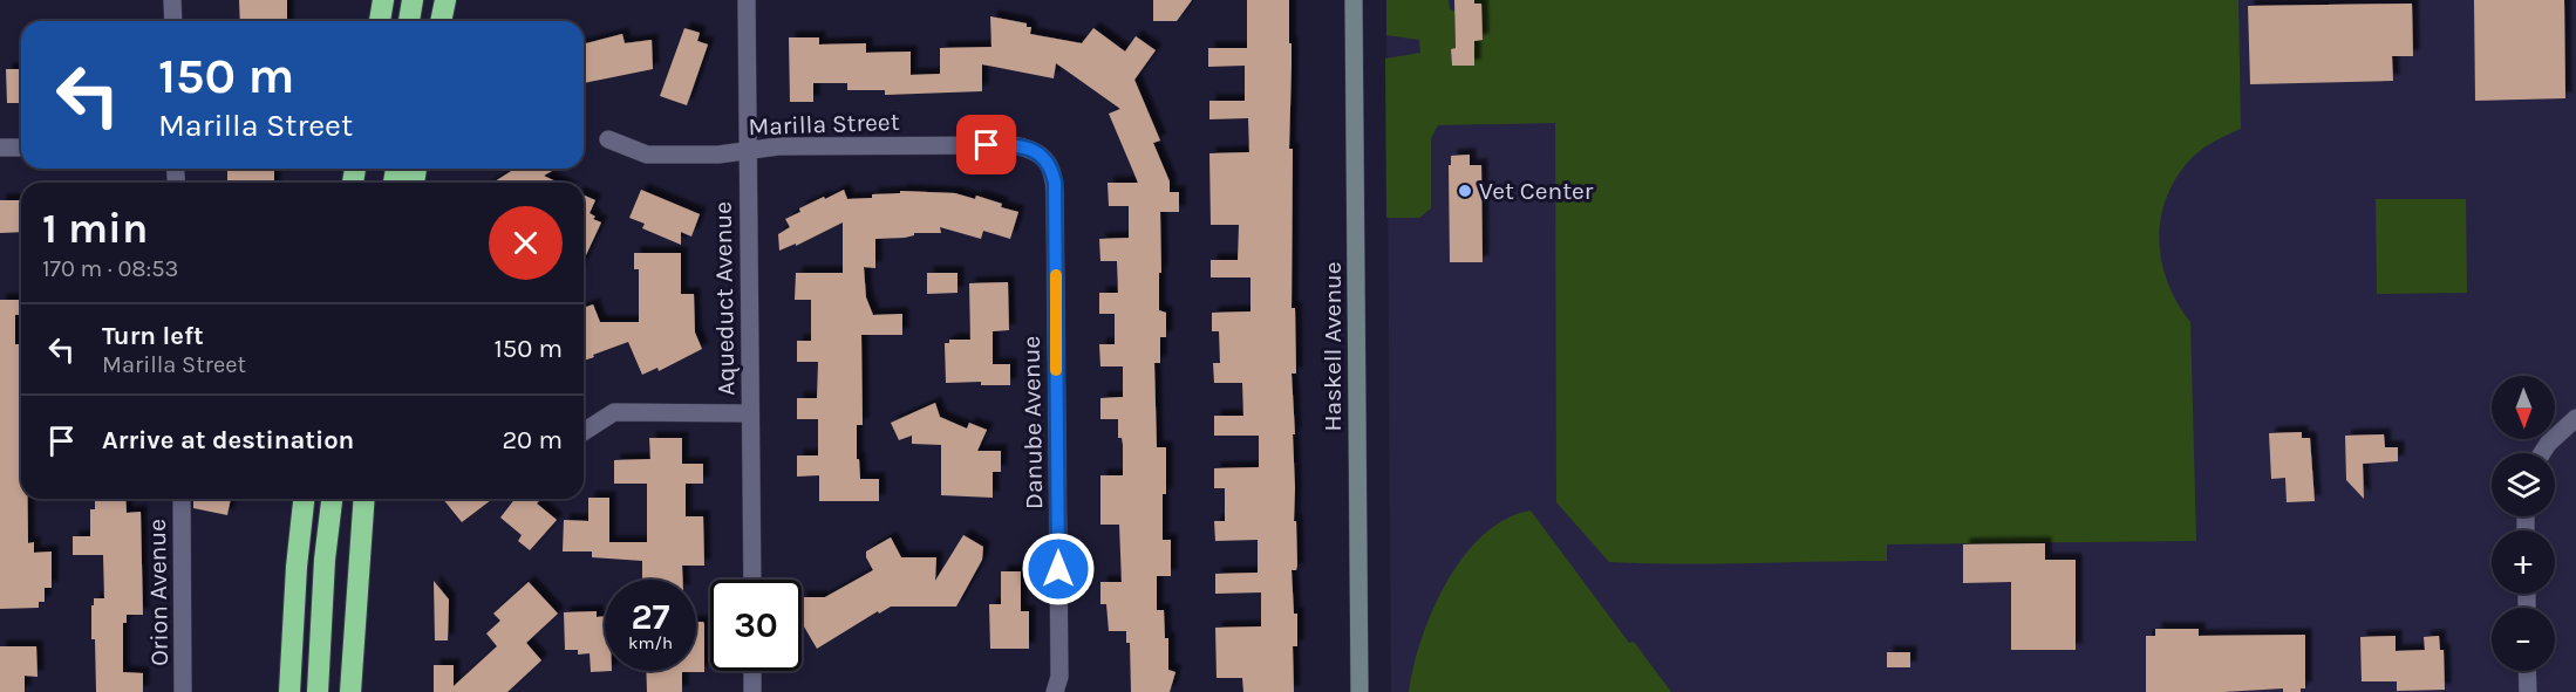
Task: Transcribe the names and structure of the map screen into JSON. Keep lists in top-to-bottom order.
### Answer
{
  "streets": {
    "main road": ["Haskell Avenue"],
    "street": [
      "Marilla Street",
      "Aqueduct Avenue",
      "Danube Avenue",
      "Orion Avenue"
    ]
  },
  "crossings": [
    ["Marilla Street", "Aqueduct Avenue"],
    ["Marilla Street", "Danube Avenue"]
  ],
  "places": ["Vet Center"],
  "north": "bottom",
  "page": {
    "turn": ["150 m", "Marilla Street"],
    "heading": ["1 min", "170 m · 08:53"],
    "list": [
      {
        "name": "Turn left",
        "note": "Marilla Street",
        "value": "150 m"
      },
      {
        "name": "Arrive at destination",
        "value": "20 m"
      }
    ],
    "map_buttons": ["+", "−"],
    "speed": "27 km/h",
    "limit": "30"
  }
}
